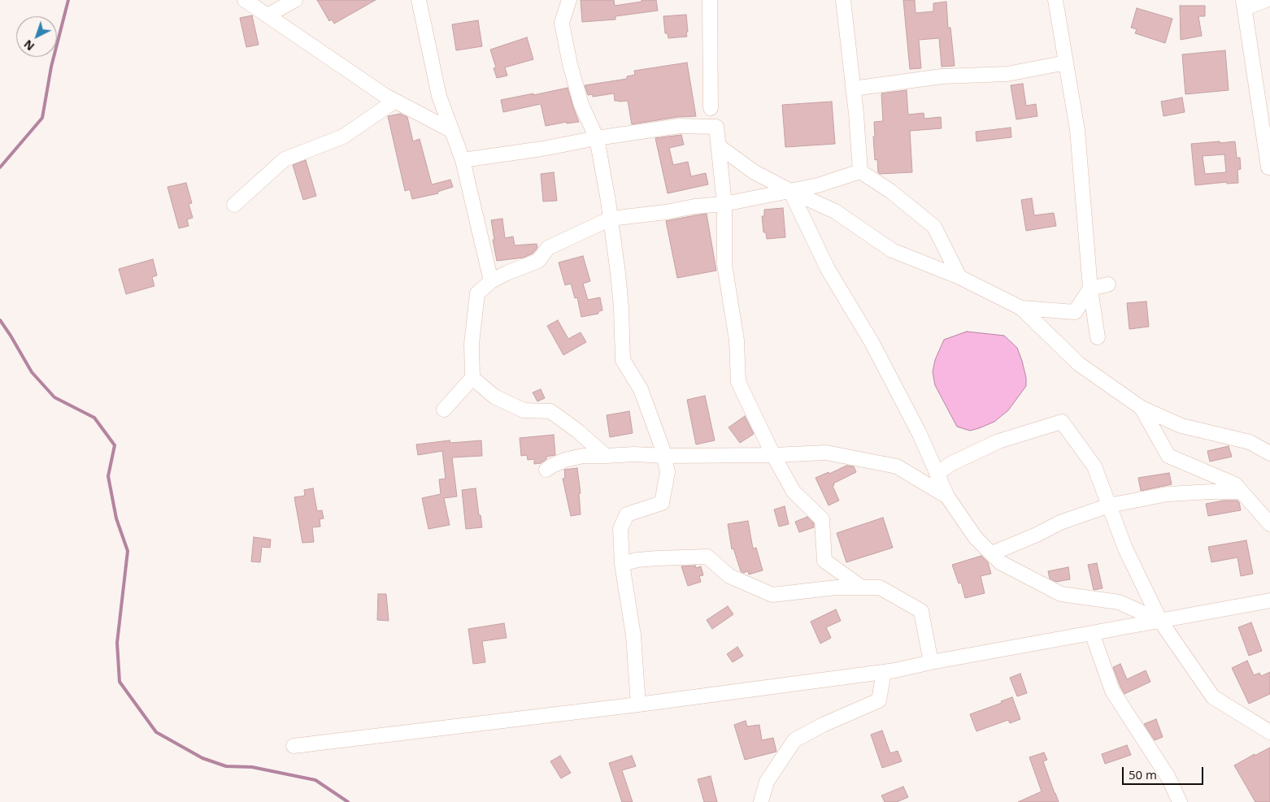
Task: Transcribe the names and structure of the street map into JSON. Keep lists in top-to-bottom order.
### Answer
{
  "scale_bar": "50 m",
  "north": "bottom left"
}
